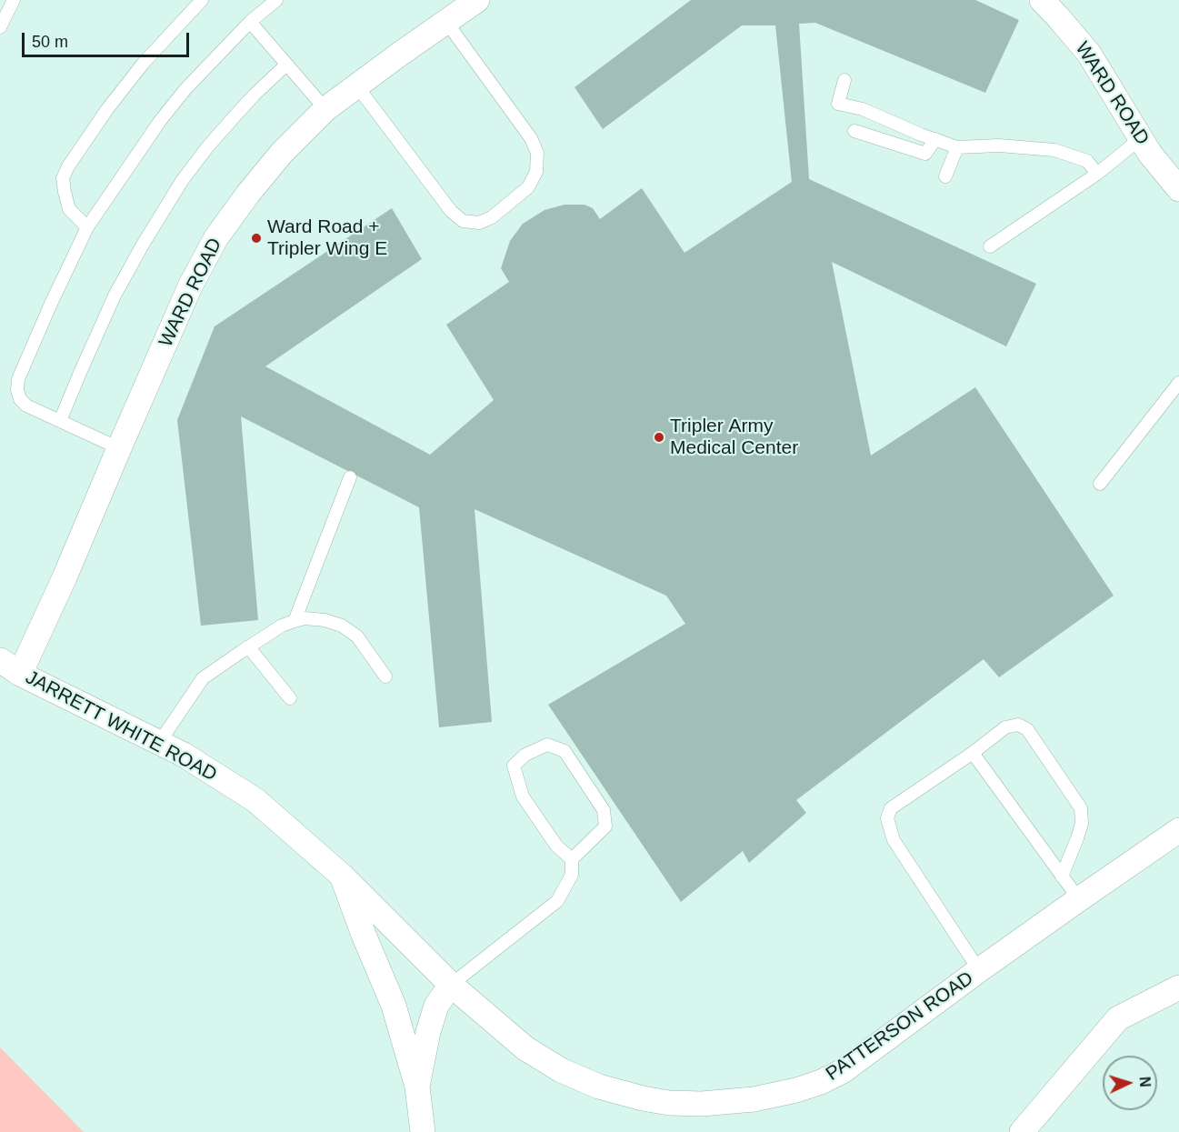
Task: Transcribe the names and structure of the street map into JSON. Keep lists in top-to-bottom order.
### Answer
{
  "streets": {
    "street": ["WARD ROAD", "JARRETT WHITE ROAD", "PATTERSON ROAD"]
  },
  "crossings": [
    ["WARD ROAD", "JARRETT WHITE ROAD"],
    ["JARRETT WHITE ROAD", "PATTERSON ROAD"]
  ],
  "places": ["Ward Road + Tripler Wing E", "Tripler Army Medical Center"],
  "scale_bar": "50 m",
  "north": "right"
}
